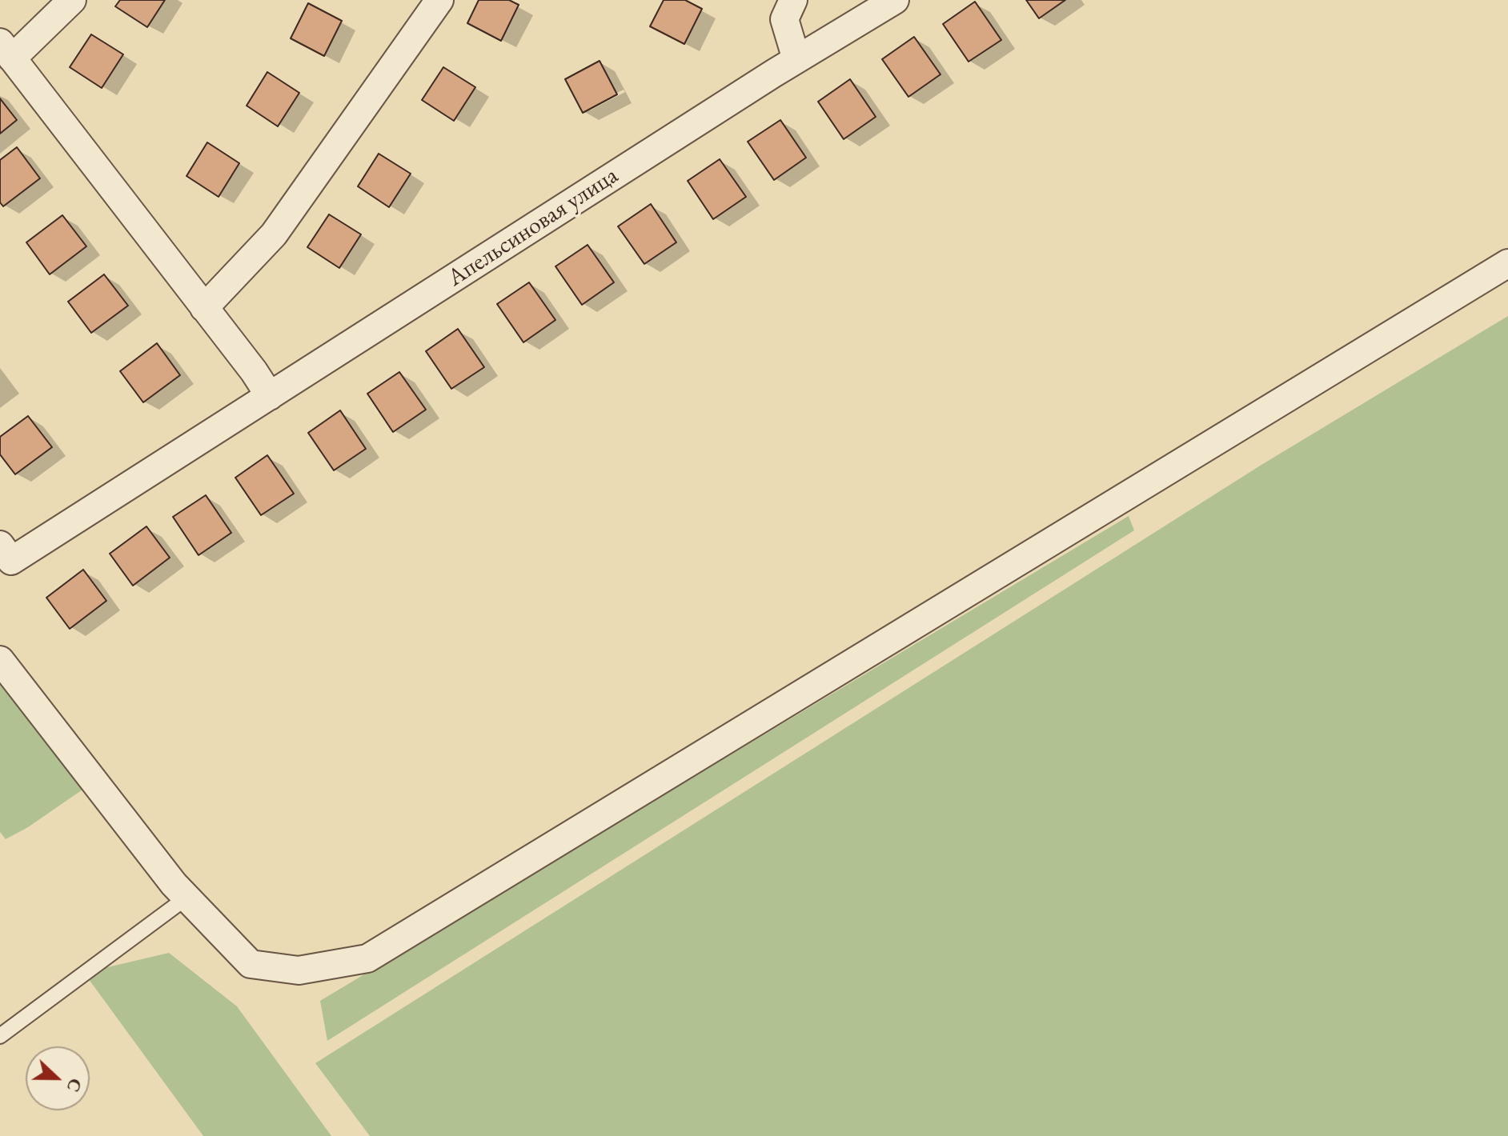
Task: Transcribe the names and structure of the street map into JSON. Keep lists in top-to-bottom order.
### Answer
{
  "streets": {
    "street": ["Апельсиновая улица"]
  },
  "north": "right"
}
